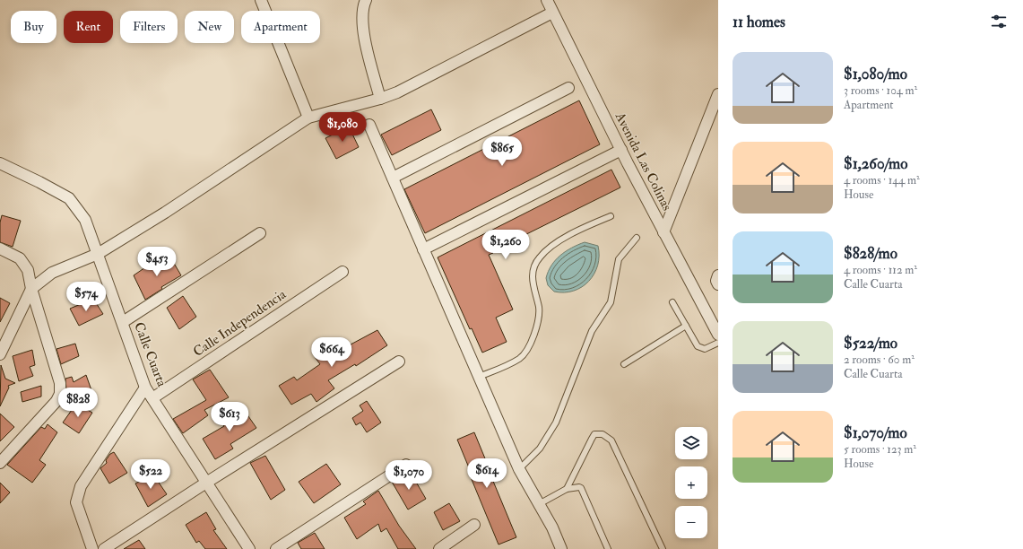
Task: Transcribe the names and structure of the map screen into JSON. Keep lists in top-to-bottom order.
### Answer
{
  "streets": {
    "street": ["Avenida Las Colinas", "Calle Independencia", "Calle Cuarta"]
  },
  "crossings": [
    ["Calle Independencia", "Calle Cuarta"]
  ],
  "page": {
    "heading": "11 homes",
    "chip": [
      "Buy",
      "Rent",
      "Filters",
      "New",
      "Apartment"
    ],
    "list": [
      {
        "name": "$1,080/mo",
        "note": "3 rooms · 104 m² · Apartment"
      },
      {
        "name": "$1,260/mo",
        "note": "4 rooms · 144 m² · House"
      },
      {
        "name": "$828/mo",
        "note": "4 rooms · 112 m² · Calle Cuarta"
      },
      {
        "name": "$522/mo",
        "note": "2 rooms · 60 m² · Calle Cuarta"
      },
      {
        "name": "$1,070/mo",
        "note": "5 rooms · 123 m² · House"
      }
    ],
    "price": [
      "$1,080",
      "$865",
      "$1,260",
      "$453",
      "$574",
      "$664",
      "$828",
      "$613",
      "$614",
      "$522",
      "$1,070"
    ],
    "map_buttons": ["+", "−"]
  }
}
